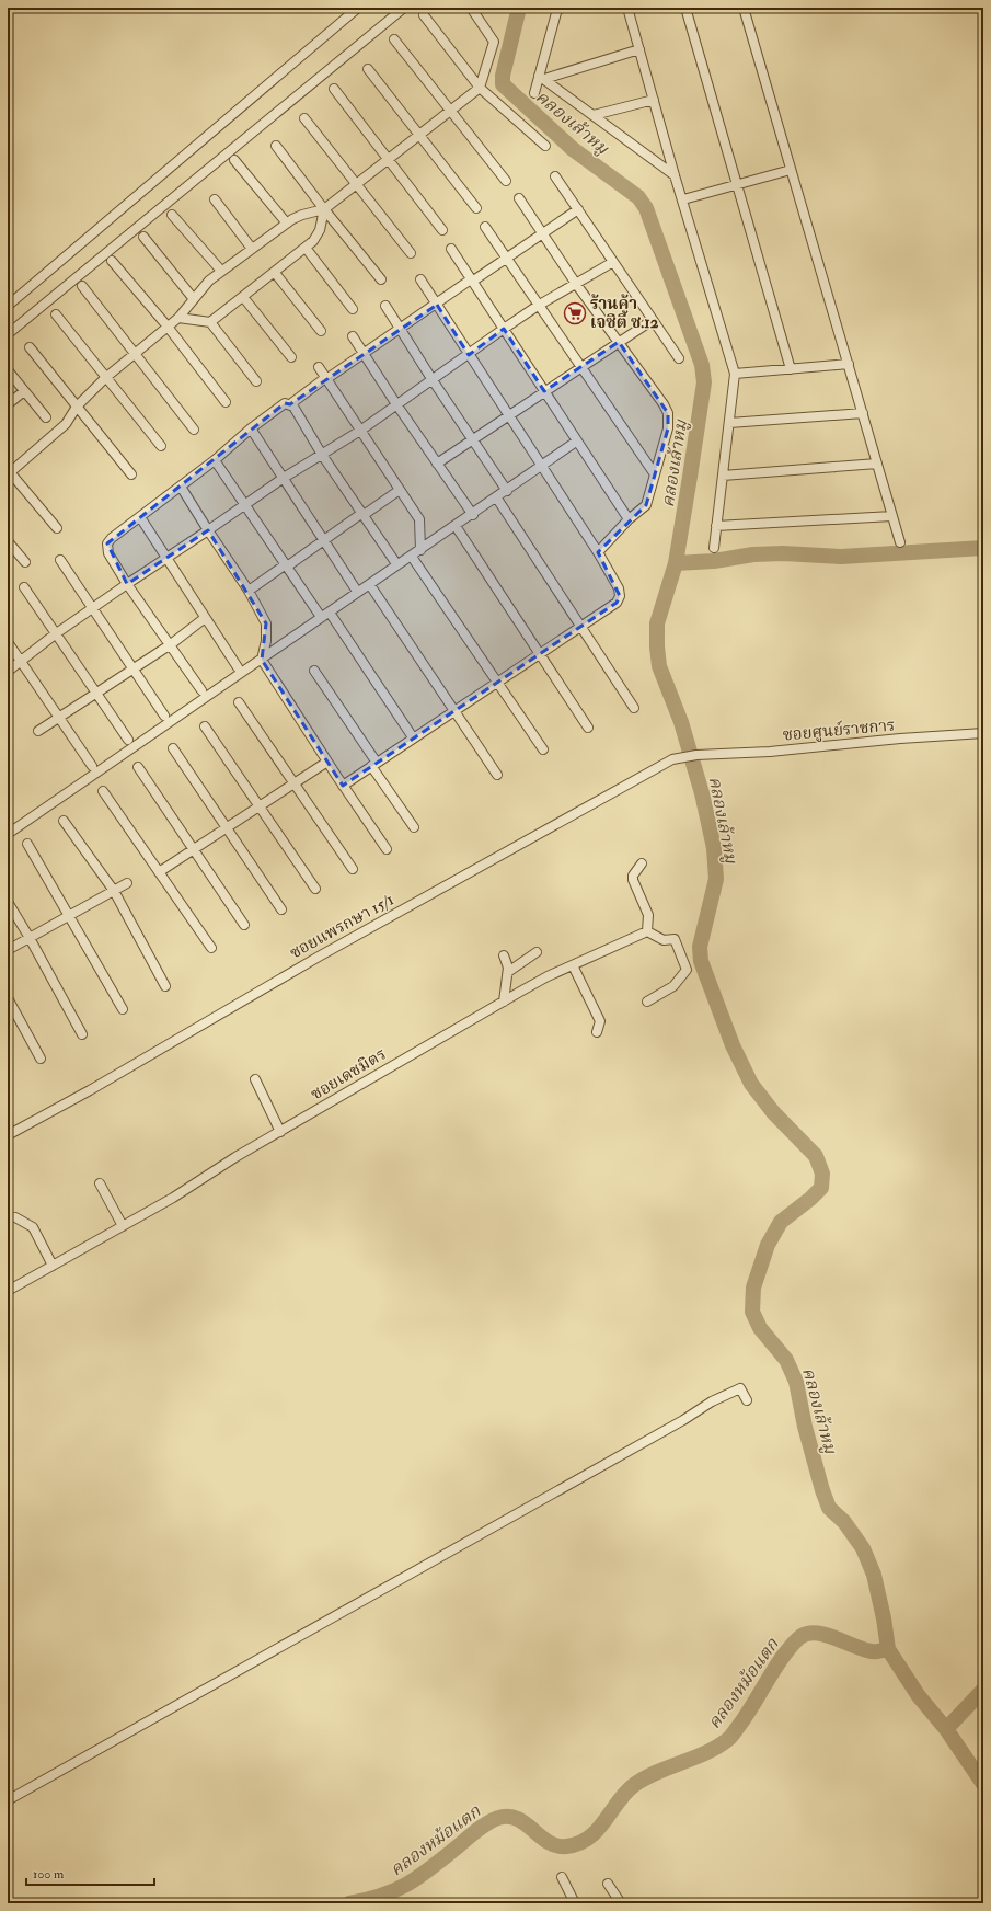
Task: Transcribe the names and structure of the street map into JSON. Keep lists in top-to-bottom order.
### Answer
{
  "streets": {
    "street": ["ซอยศูนย์ราชการ", "ซอยแพรกษา 15/1", "ซอยเดชมิตร"]
  },
  "crossings": [
    ["ซอยศูนย์ราชการ", "ซอยแพรกษา 15/1"]
  ],
  "water": ["คลองเล้าหมู", "คลองหม้อแตก"],
  "places": {
    "supermarket": ["ร้านค้า เจซิตี้ ซ.12"]
  },
  "scale_bar": "100 m"
}
